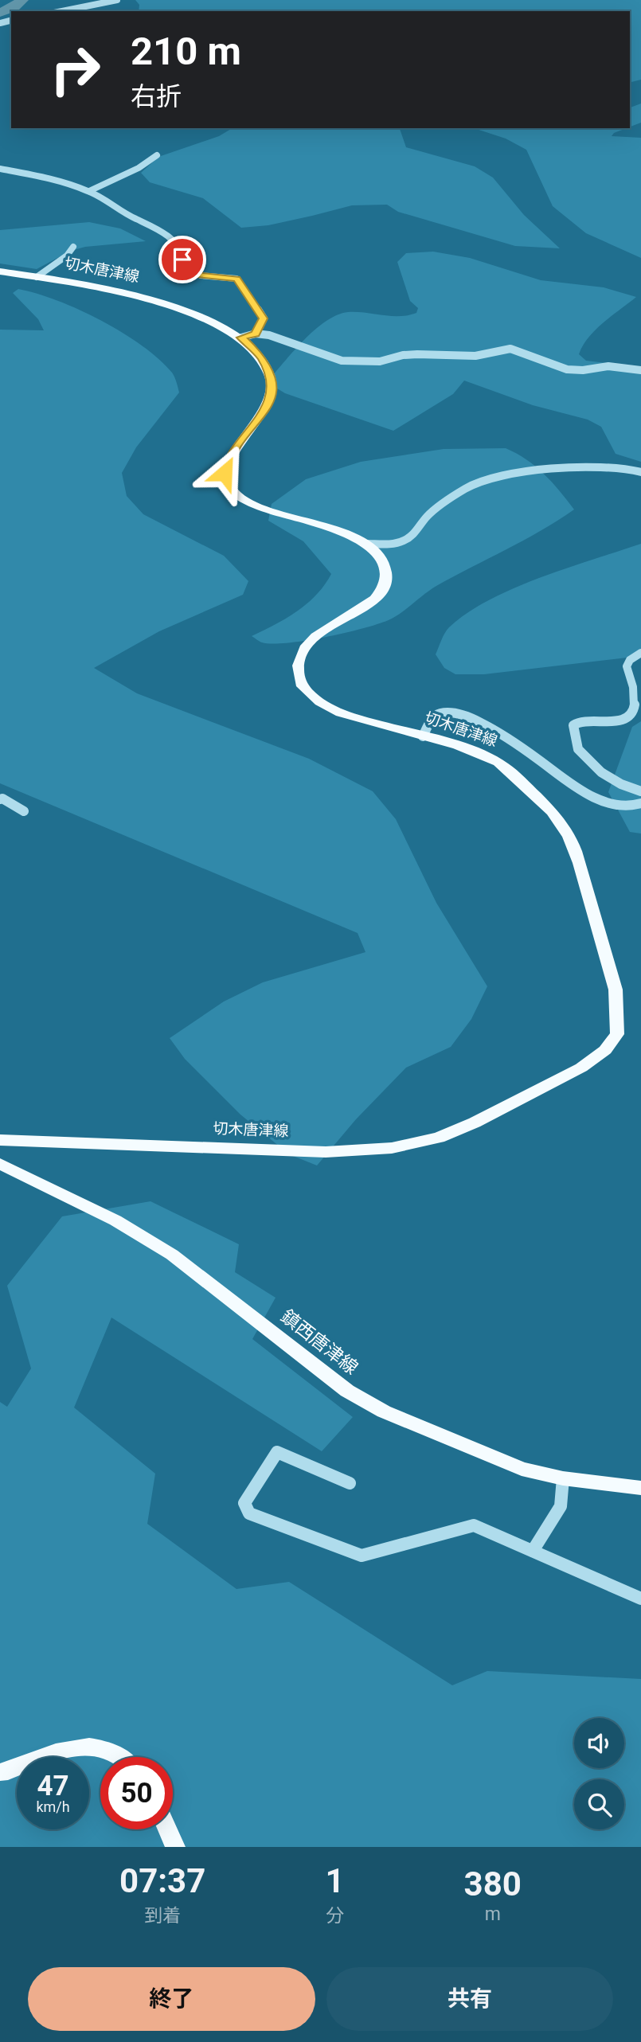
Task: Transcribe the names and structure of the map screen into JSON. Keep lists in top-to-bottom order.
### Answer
{
  "streets": {
    "main road": ["切木唐津線", "鎮西唐津線"]
  },
  "page": {
    "turn": ["210 m", "右折"],
    "speed": "47 km/h",
    "limit": "50",
    "eta": [
      "07:37",
      "到着",
      "1",
      "分",
      "380",
      "m"
    ],
    "buttons": ["終了", "共有"]
  }
}
